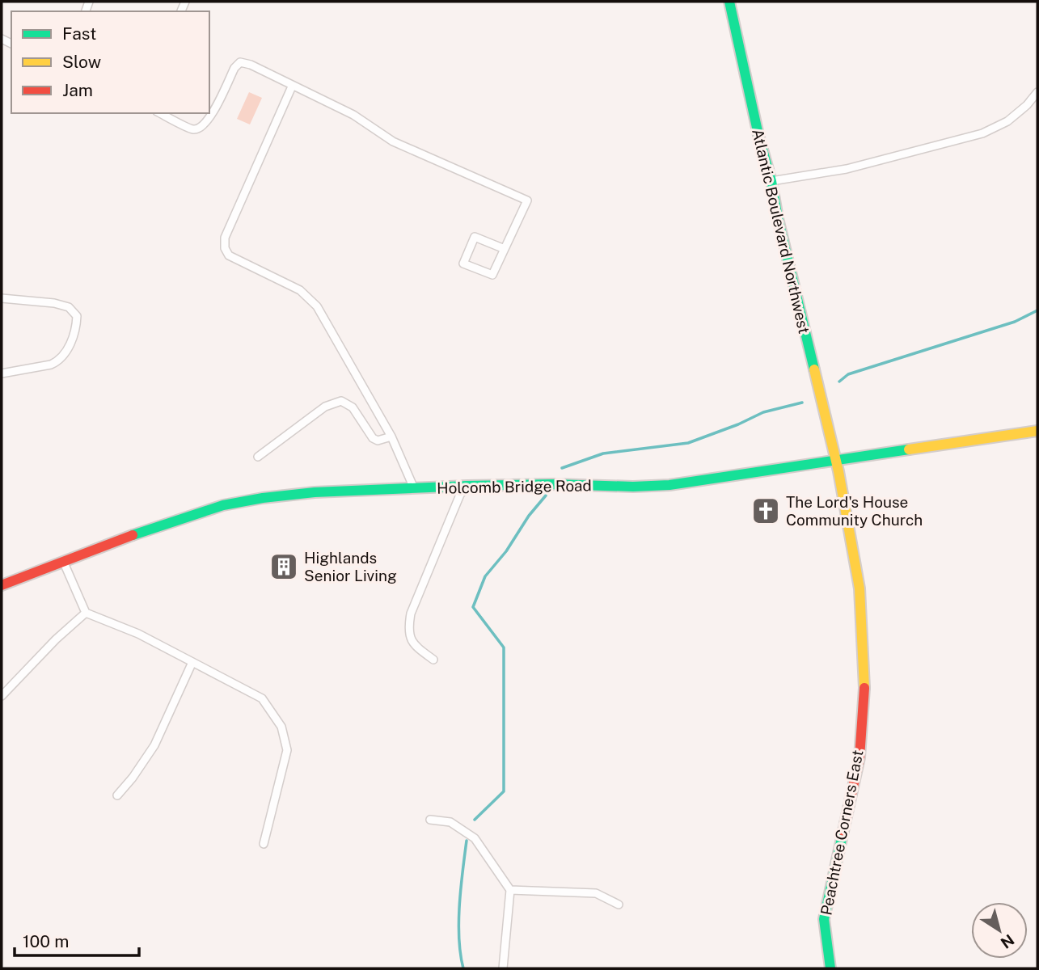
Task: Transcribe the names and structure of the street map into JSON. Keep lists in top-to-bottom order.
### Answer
{
  "streets": {
    "street": ["Atlantic Boulevard Northwest", "Holcomb Bridge Road", "Peachtree Corners East"]
  },
  "crossings": [
    ["Atlantic Boulevard Northwest", "Holcomb Bridge Road"],
    ["Atlantic Boulevard Northwest", "Peachtree Corners East"],
    ["Holcomb Bridge Road", "Peachtree Corners East"]
  ],
  "places": {
    "church": ["The Lord's House Community Church"],
    "building": ["Highlands Senior Living"]
  },
  "legend": ["Fast", "Slow", "Jam"],
  "scale_bar": "100 m",
  "north": "bottom right"
}
